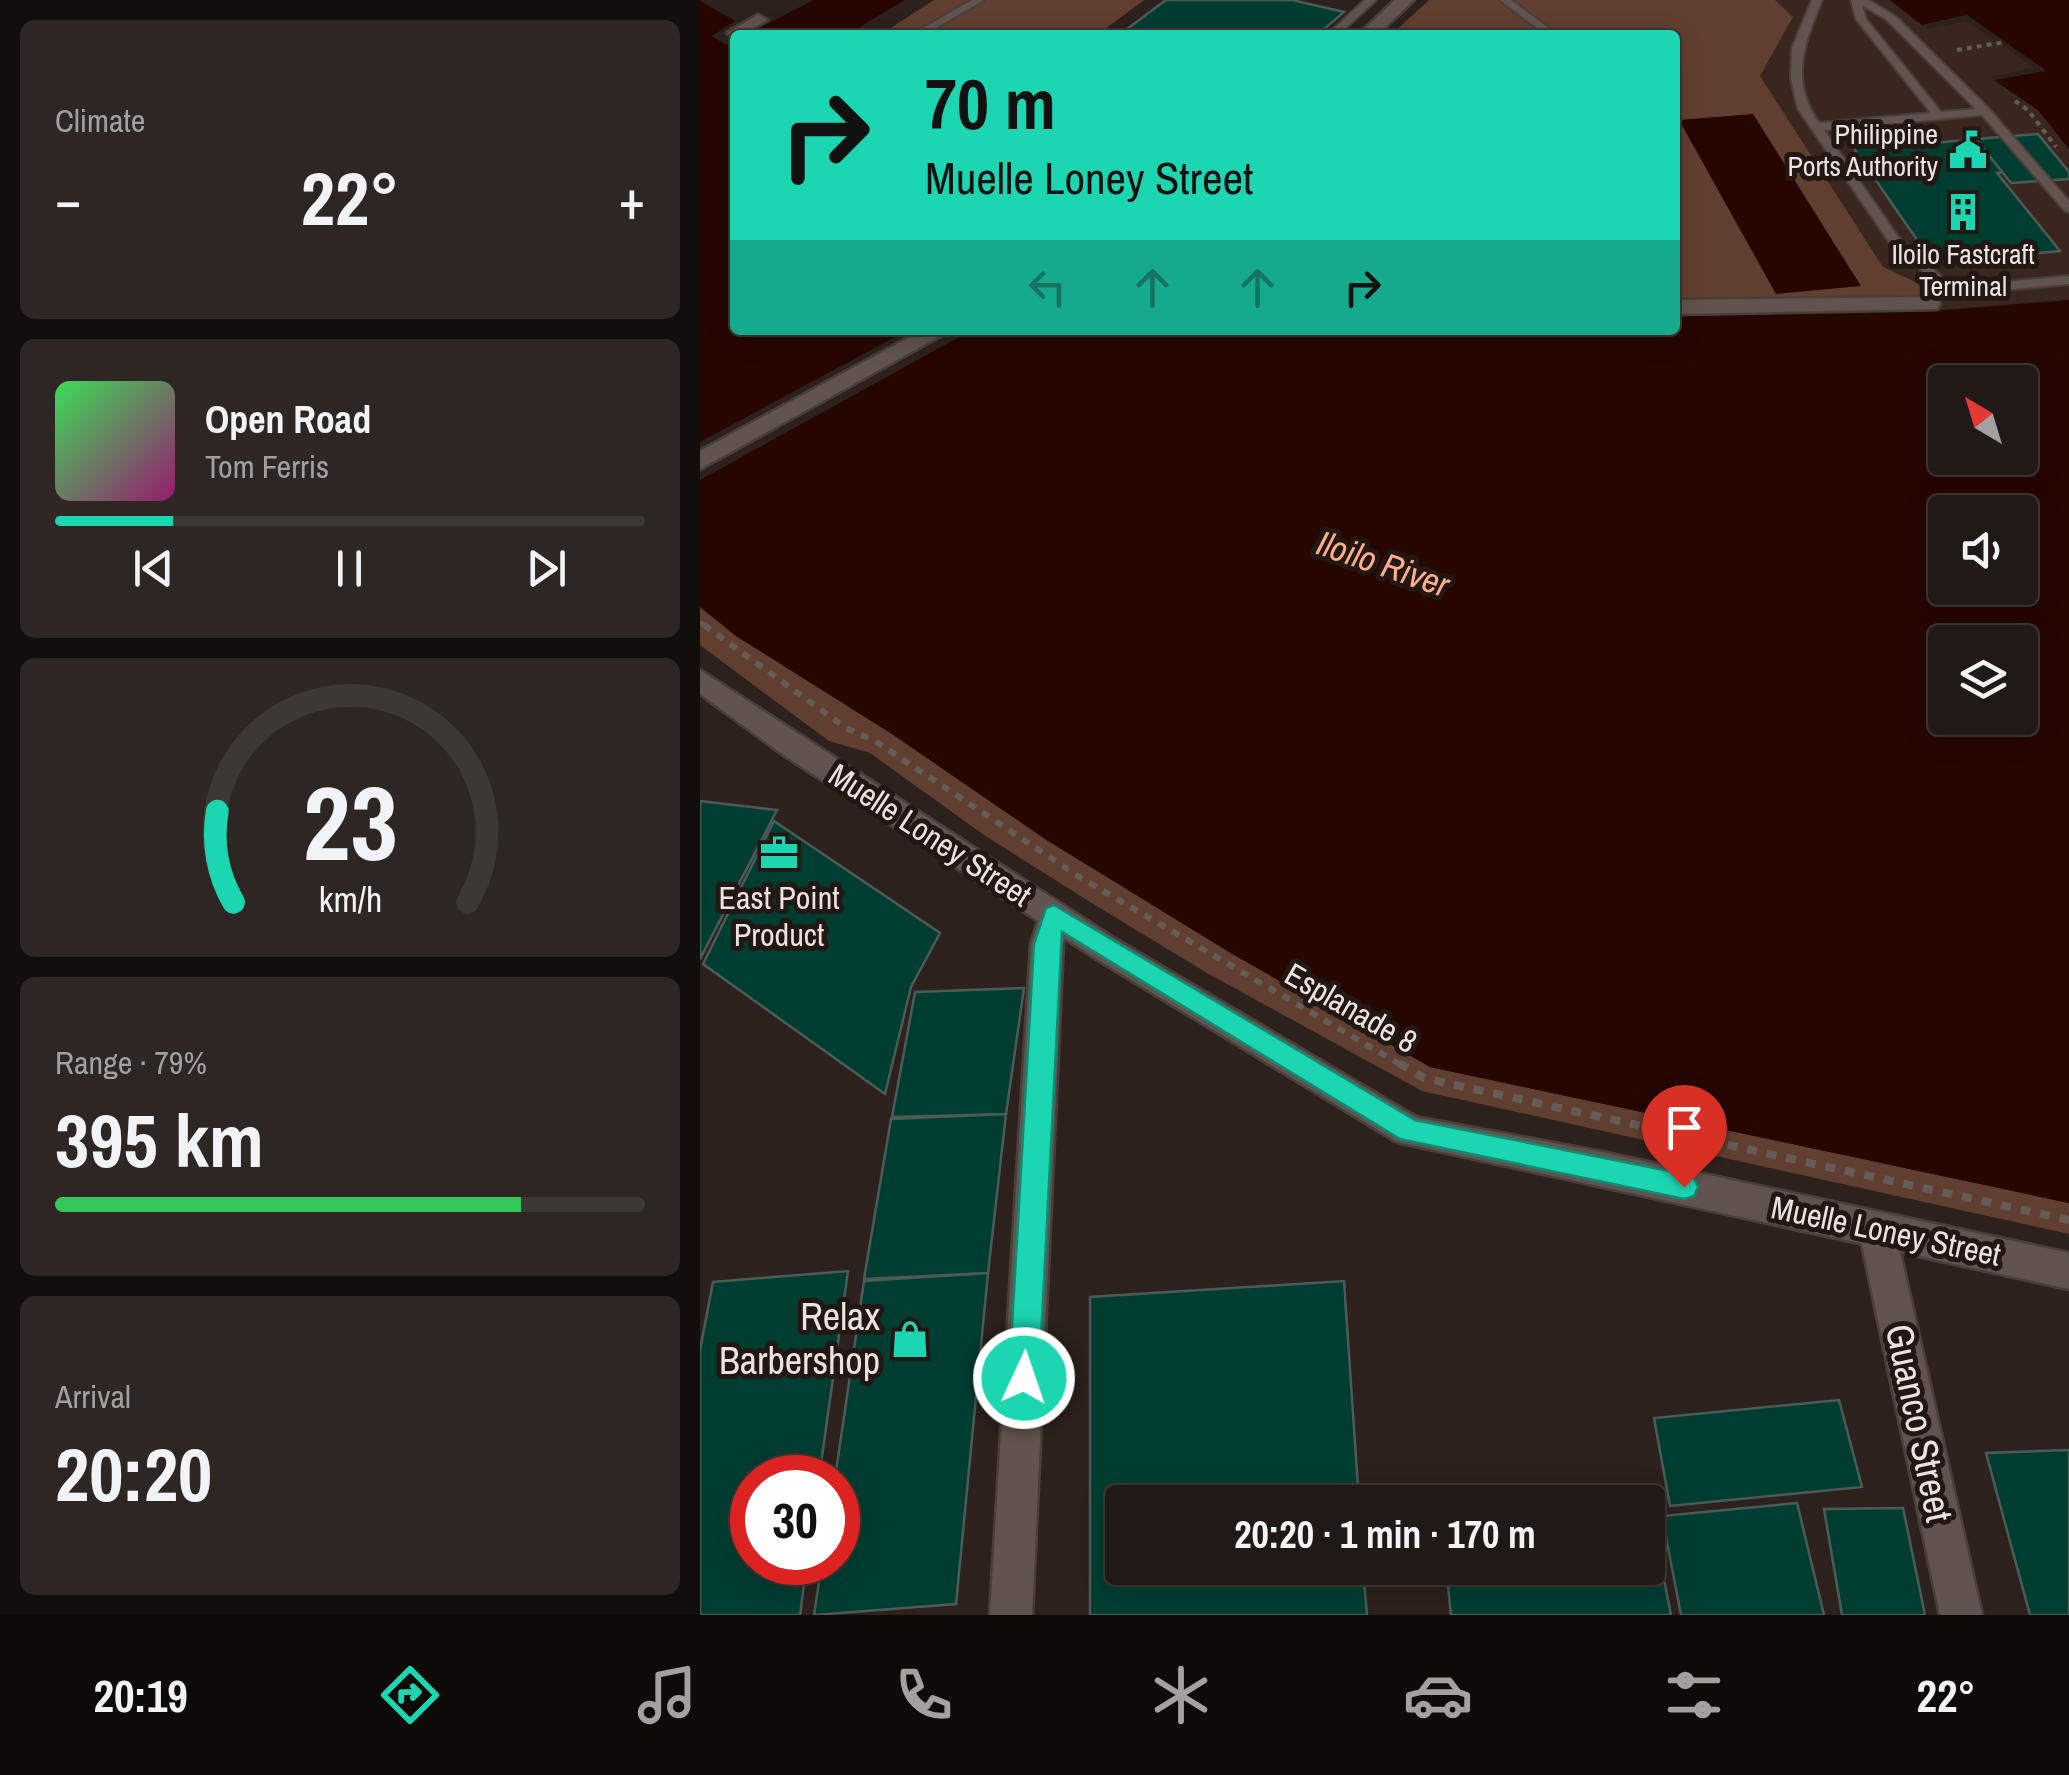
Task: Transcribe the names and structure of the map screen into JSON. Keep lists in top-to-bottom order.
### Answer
{
  "streets": {
    "main road": ["Muelle Loney Street", "Guanco Street"],
    "path": ["Esplanade 8"]
  },
  "crossings": [
    ["Muelle Loney Street", "Guanco Street"]
  ],
  "water": ["Iloilo River"],
  "places": {
    "public building": ["Philippine Ports Authority"],
    "building": ["Iloilo Fastcraft Terminal"],
    "office": ["East Point Product"],
    "shop": ["Relax Barbershop"]
  },
  "north": "top left",
  "page": {
    "tile": [
      "Climate",
      ["Range · 79%", "395 km"],
      ["Arrival", "20:20"]
    ],
    "turn": ["70 m", "Muelle Loney Street"],
    "heat": ["−", "22°", "+"],
    "song": ["Open Road", "Tom Ferris"],
    "limit": "30",
    "trip": "20:20 · 1 min · 170 m",
    "tabs": ["20:19", "22°"],
    "gauge": ["23", "km/h"]
  }
}
